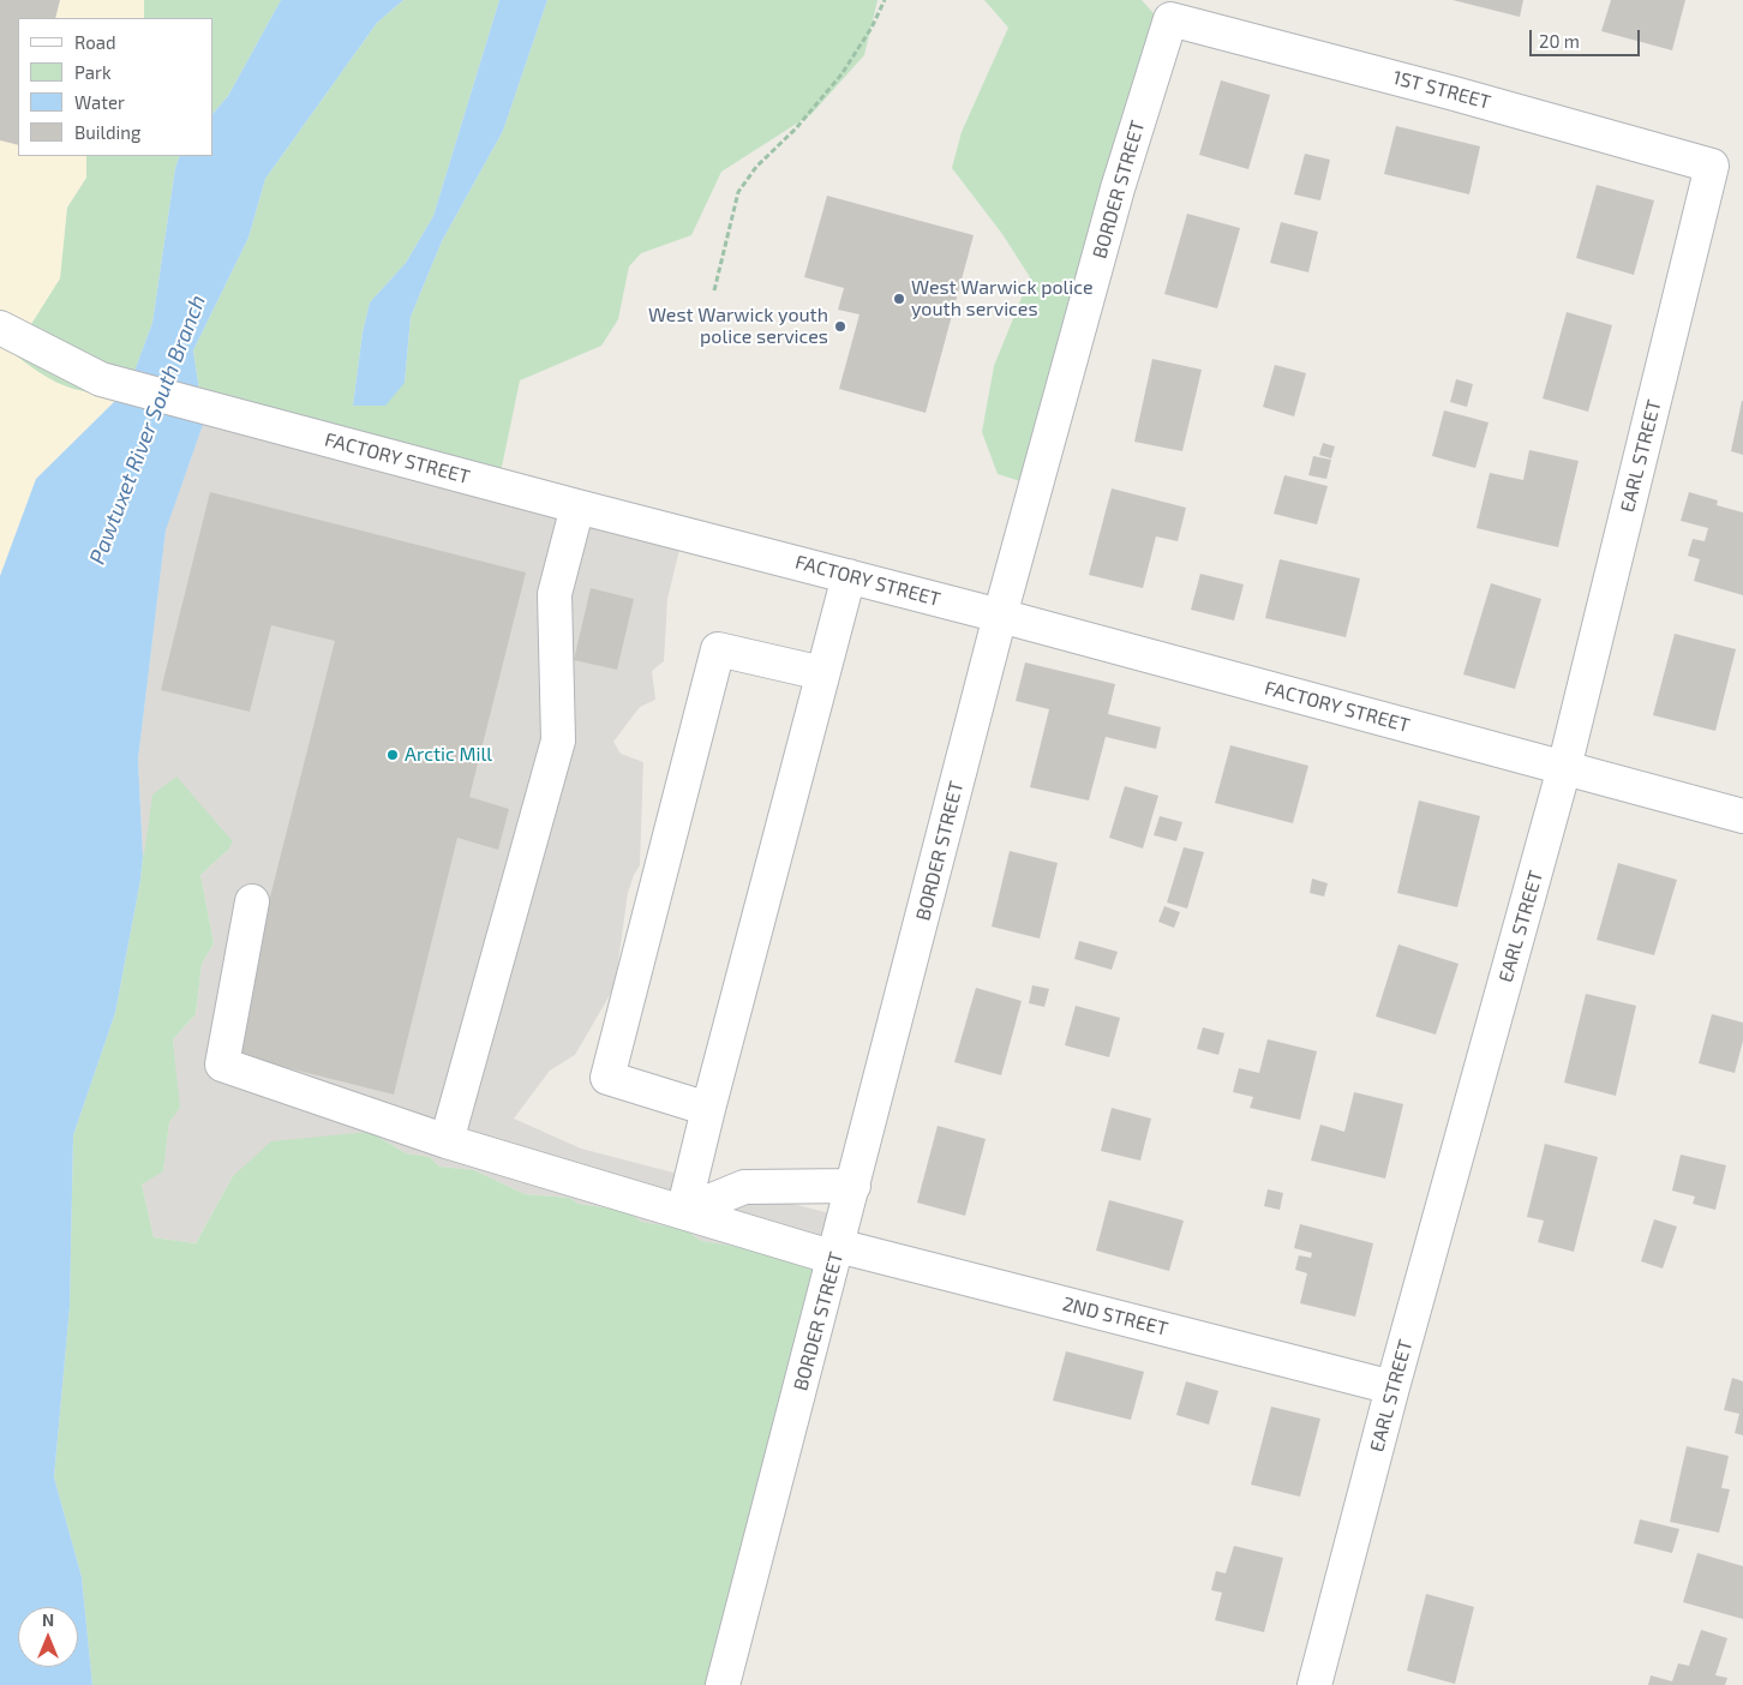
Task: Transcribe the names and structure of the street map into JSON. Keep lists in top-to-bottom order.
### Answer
{
  "streets": {
    "street": [
      "1ST STREET",
      "BORDER STREET",
      "EARL STREET",
      "FACTORY STREET",
      "2ND STREET"
    ]
  },
  "crossings": [
    ["1ST STREET", "BORDER STREET"],
    ["1ST STREET", "EARL STREET"],
    ["BORDER STREET", "FACTORY STREET"],
    ["BORDER STREET", "2ND STREET"],
    ["EARL STREET", "FACTORY STREET"],
    ["EARL STREET", "2ND STREET"]
  ],
  "water": ["Pawtuxet River South Branch"],
  "places": ["West Warwick police youth services", "West Warwick youth police services", "Arctic Mill"],
  "legend": [
    "Road",
    "Park",
    "Water",
    "Building"
  ],
  "scale_bar": "20 m",
  "north": "top"
}
